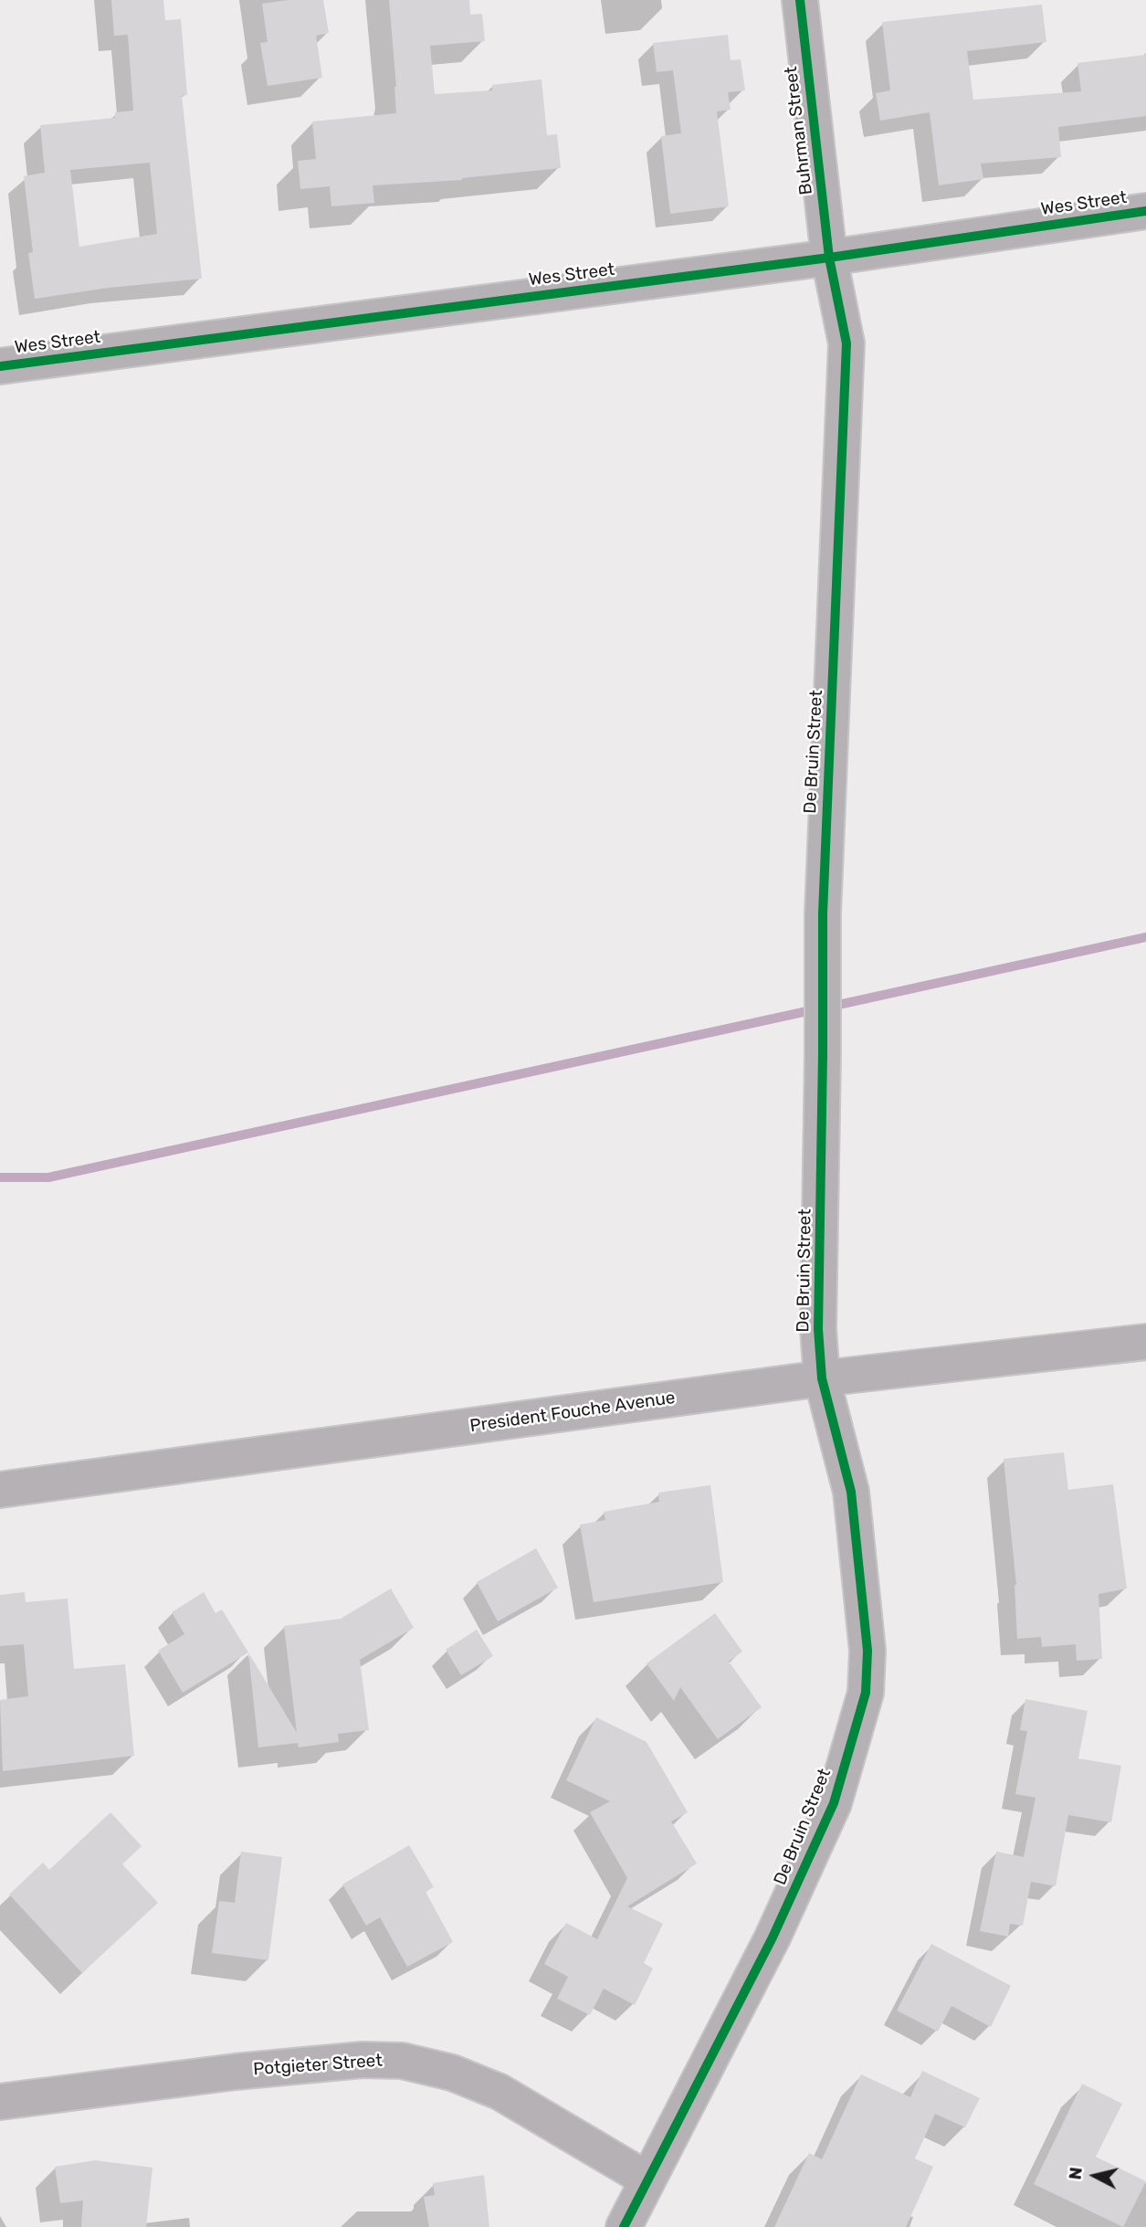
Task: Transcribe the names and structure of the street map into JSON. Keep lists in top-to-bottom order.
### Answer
{
  "streets": {
    "street": [
      "Buhrman Street",
      "Wes Street",
      "De Bruin Street",
      "President Fouche Avenue",
      "Potgieter Street"
    ]
  },
  "crossings": [
    ["Buhrman Street", "Wes Street"],
    ["Buhrman Street", "De Bruin Street"],
    ["Wes Street", "De Bruin Street"],
    ["De Bruin Street", "President Fouche Avenue"],
    ["De Bruin Street", "Potgieter Street"]
  ],
  "north": "left"
}
